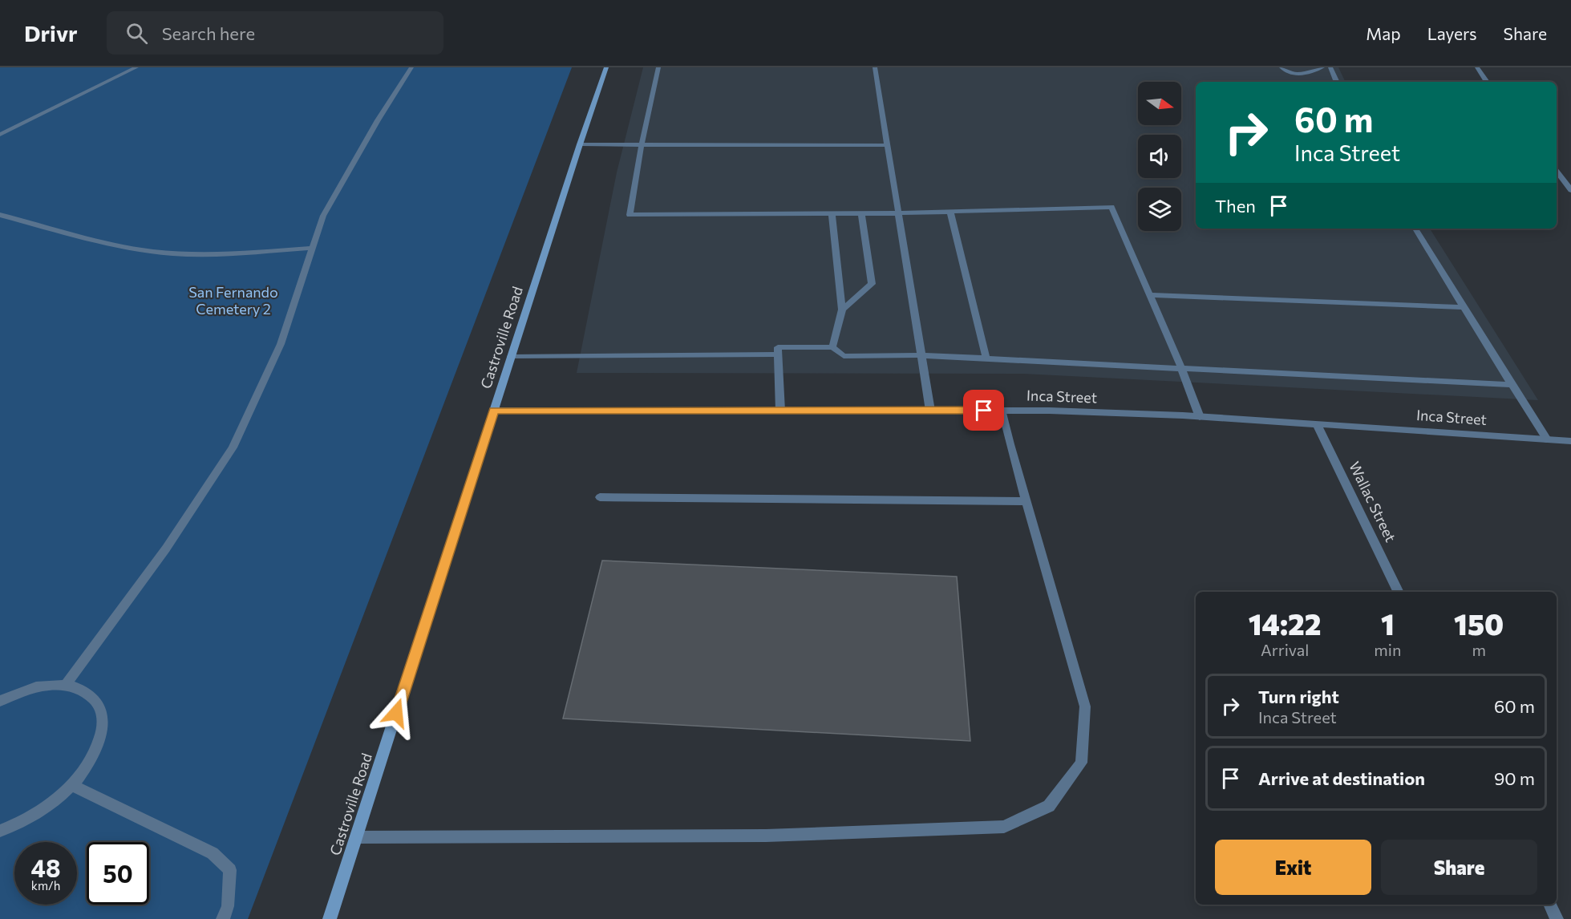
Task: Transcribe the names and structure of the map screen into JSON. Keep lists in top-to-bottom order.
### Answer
{
  "streets": {
    "main road": ["Castroville Road"],
    "street": ["Inca Street", "Wallac Street"]
  },
  "crossings": [
    ["Castroville Road", "Inca Street"],
    ["Inca Street", "Wallac Street"]
  ],
  "parks": ["San Fernando Cemetery 2"],
  "north": "right",
  "page": {
    "header": "Drivr",
    "search": "Search here",
    "nav": ["Map", "Layers", "Share"],
    "turn": ["60 m", "Inca Street"],
    "then": "Then",
    "eta": [
      "14:22",
      "Arrival",
      "1",
      "min",
      "150",
      "m"
    ],
    "list": [
      {
        "name": "Turn right",
        "note": "Inca Street",
        "value": "60 m"
      },
      {
        "name": "Arrive at destination",
        "value": "90 m"
      }
    ],
    "buttons": ["Exit", "Share"],
    "speed": "48 km/h",
    "limit": "50"
  }
}
